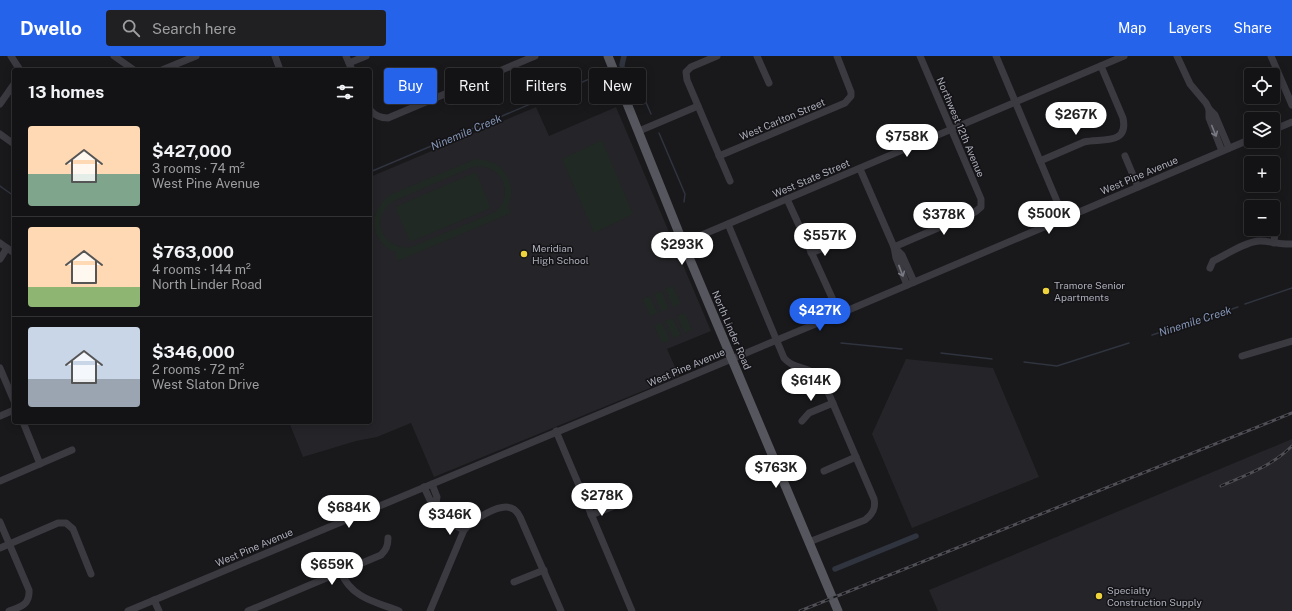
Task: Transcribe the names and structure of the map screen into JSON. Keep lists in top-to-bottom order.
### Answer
{
  "streets": {
    "main road": ["North Linder Road"],
    "street": [
      "West Carlton Street",
      "Northwest 12th Avenue",
      "West Pine Avenue",
      "West State Street"
    ]
  },
  "crossings": [
    ["Northwest 12th Avenue", "West State Street"],
    ["West Pine Avenue", "North Linder Road"],
    ["West State Street", "North Linder Road"]
  ],
  "water": ["Ninemile Creek"],
  "places": ["Meridian High School", "Tramore Senior Apartments", "Specialty Construction Supply"],
  "page": {
    "header": "Dwello",
    "search": "Search here",
    "nav": ["Map", "Layers", "Share"],
    "map_buttons": ["+", "−"],
    "chip": [
      "Buy",
      "Rent",
      "Filters",
      "New"
    ],
    "heading": "13 homes",
    "price": [
      "$267K",
      "$758K",
      "$500K",
      "$378K",
      "$557K",
      "$293K",
      "$427K",
      "$614K",
      "$763K",
      "$278K",
      "$684K",
      "$346K",
      "$659K"
    ],
    "list": [
      {
        "name": "$427,000",
        "note": "3 rooms · 74 m² · West Pine Avenue"
      },
      {
        "name": "$763,000",
        "note": "4 rooms · 144 m² · North Linder Road"
      },
      {
        "name": "$346,000",
        "note": "2 rooms · 72 m² · West Slaton Drive"
      }
    ]
  }
}
